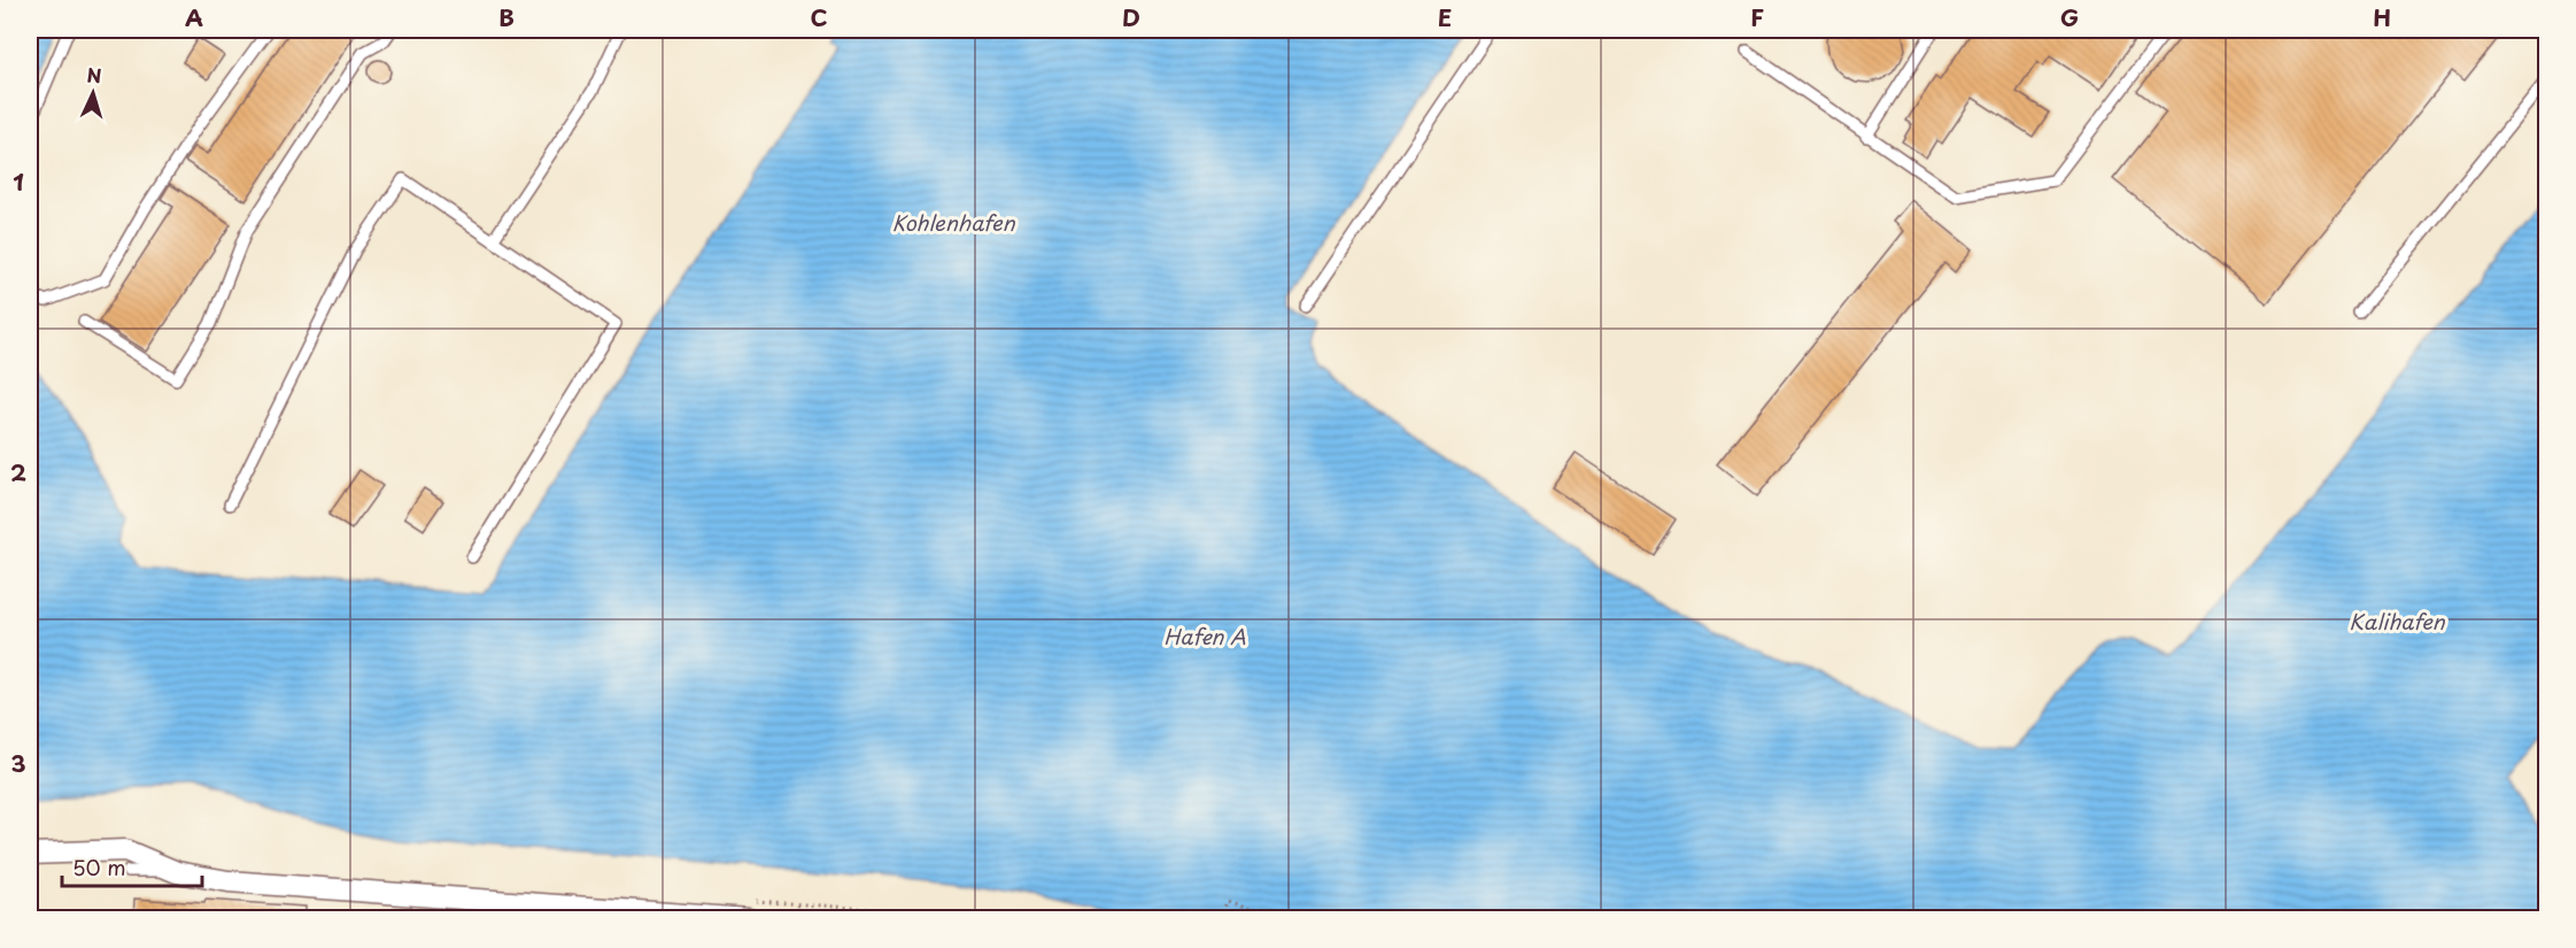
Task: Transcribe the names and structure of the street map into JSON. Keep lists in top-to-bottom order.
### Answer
{
  "water": ["Kohlenhafen", "Kalihafen", "Hafen A"],
  "scale_bar": "50 m",
  "north": "top",
  "grid": {
    "columns": [
      "A",
      "B",
      "C",
      "D",
      "E",
      "F",
      "G",
      "H"
    ],
    "rows": ["1", "2", "3"]
  }
}
